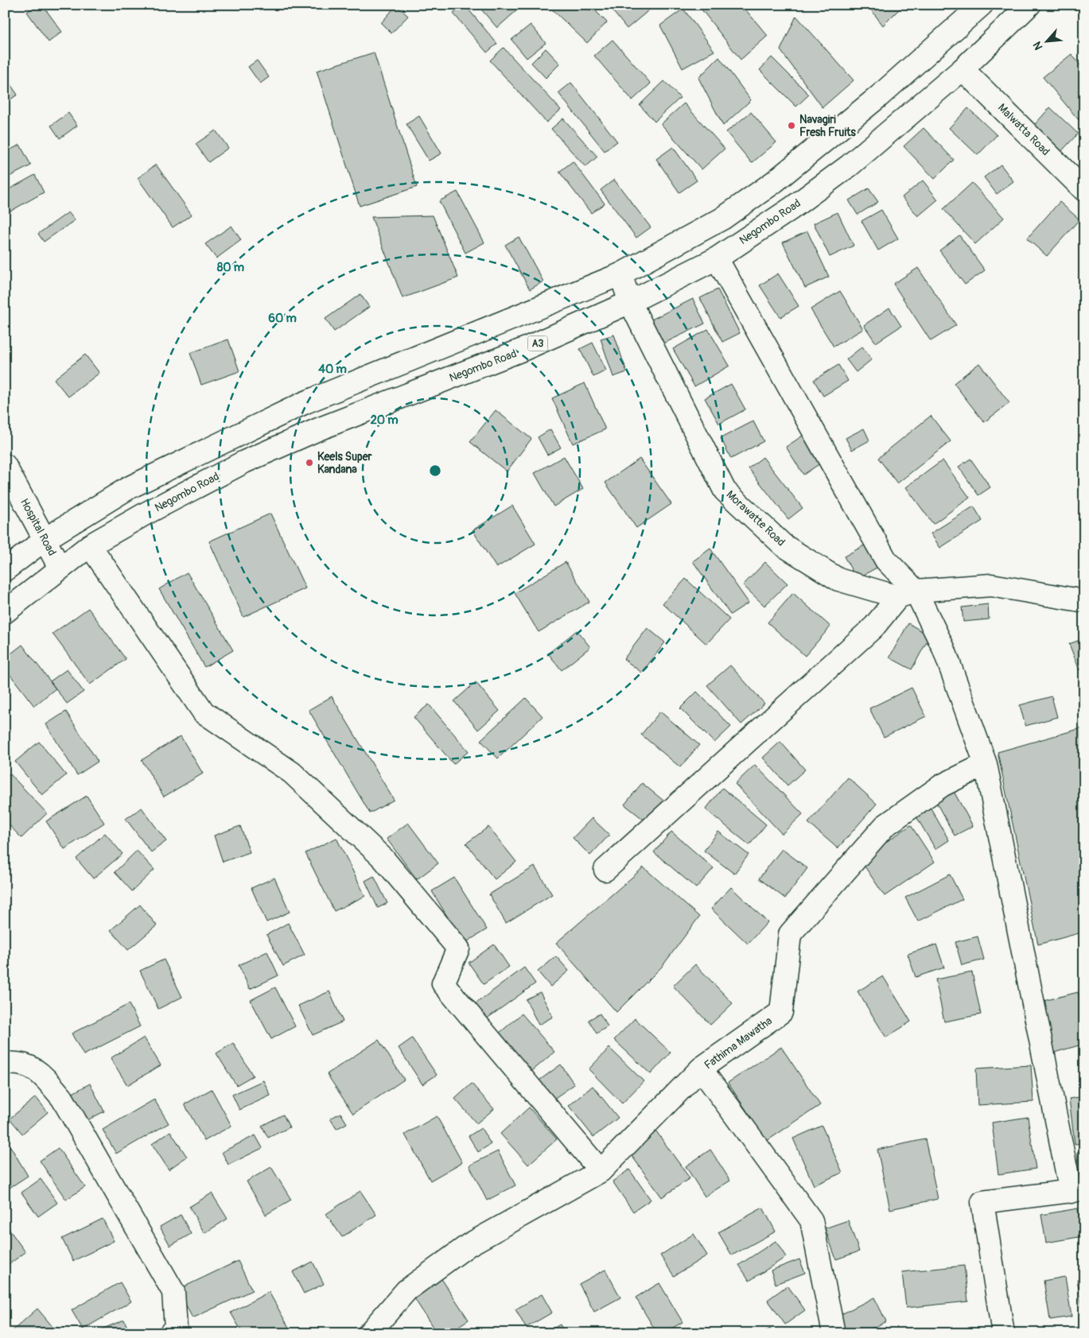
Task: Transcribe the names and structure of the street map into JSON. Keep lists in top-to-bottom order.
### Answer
{
  "streets": {
    "main road": [
      "Malwatta Road",
      "Negombo Road",
      "A3",
      "Morawatte Road",
      "Hospital Road",
      "Fathima Mawatha"
    ]
  },
  "crossings": [
    ["Malwatta Road", "Negombo Road"],
    ["Negombo Road", "Morawatte Road"],
    ["Negombo Road", "Hospital Road"]
  ],
  "places": ["Navagiri Fresh Fruits", "Keels Super Kandana"],
  "north": "bottom left",
  "rings": [
    "80 m",
    "60 m",
    "40 m",
    "20 m"
  ]
}
